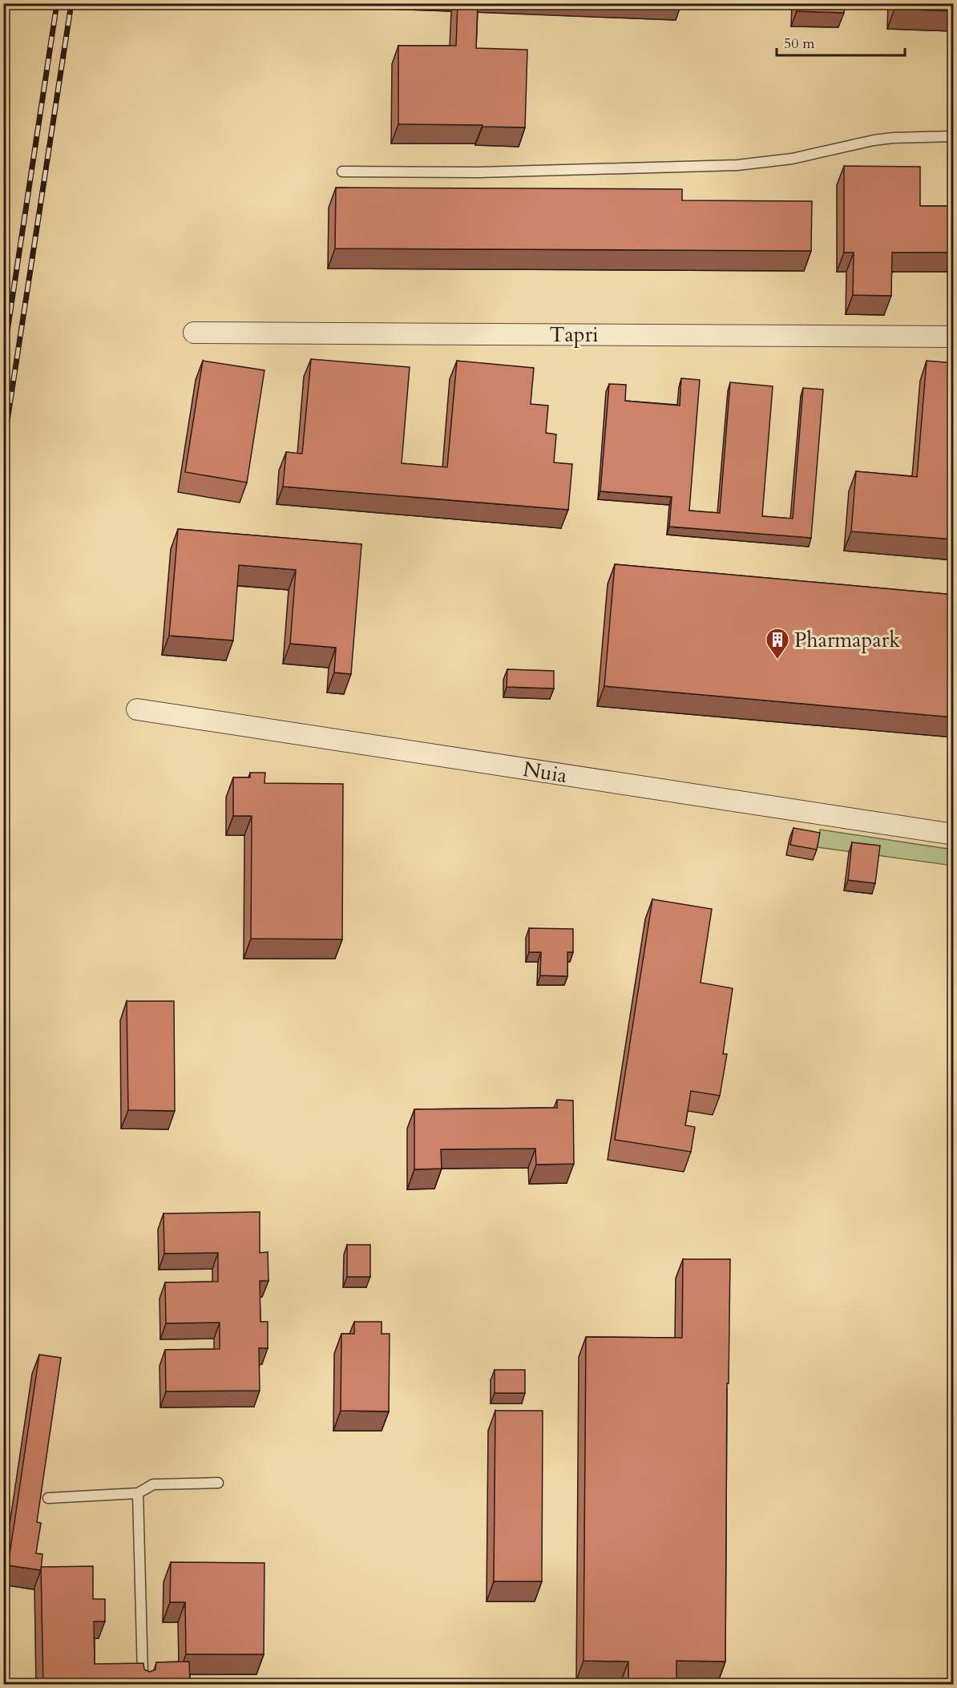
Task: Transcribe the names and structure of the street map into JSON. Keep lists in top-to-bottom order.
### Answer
{
  "streets": {
    "street": ["Tapri", "Nuia"]
  },
  "places": {
    "building": ["Pharmapark"]
  },
  "scale_bar": "50 m"
}
